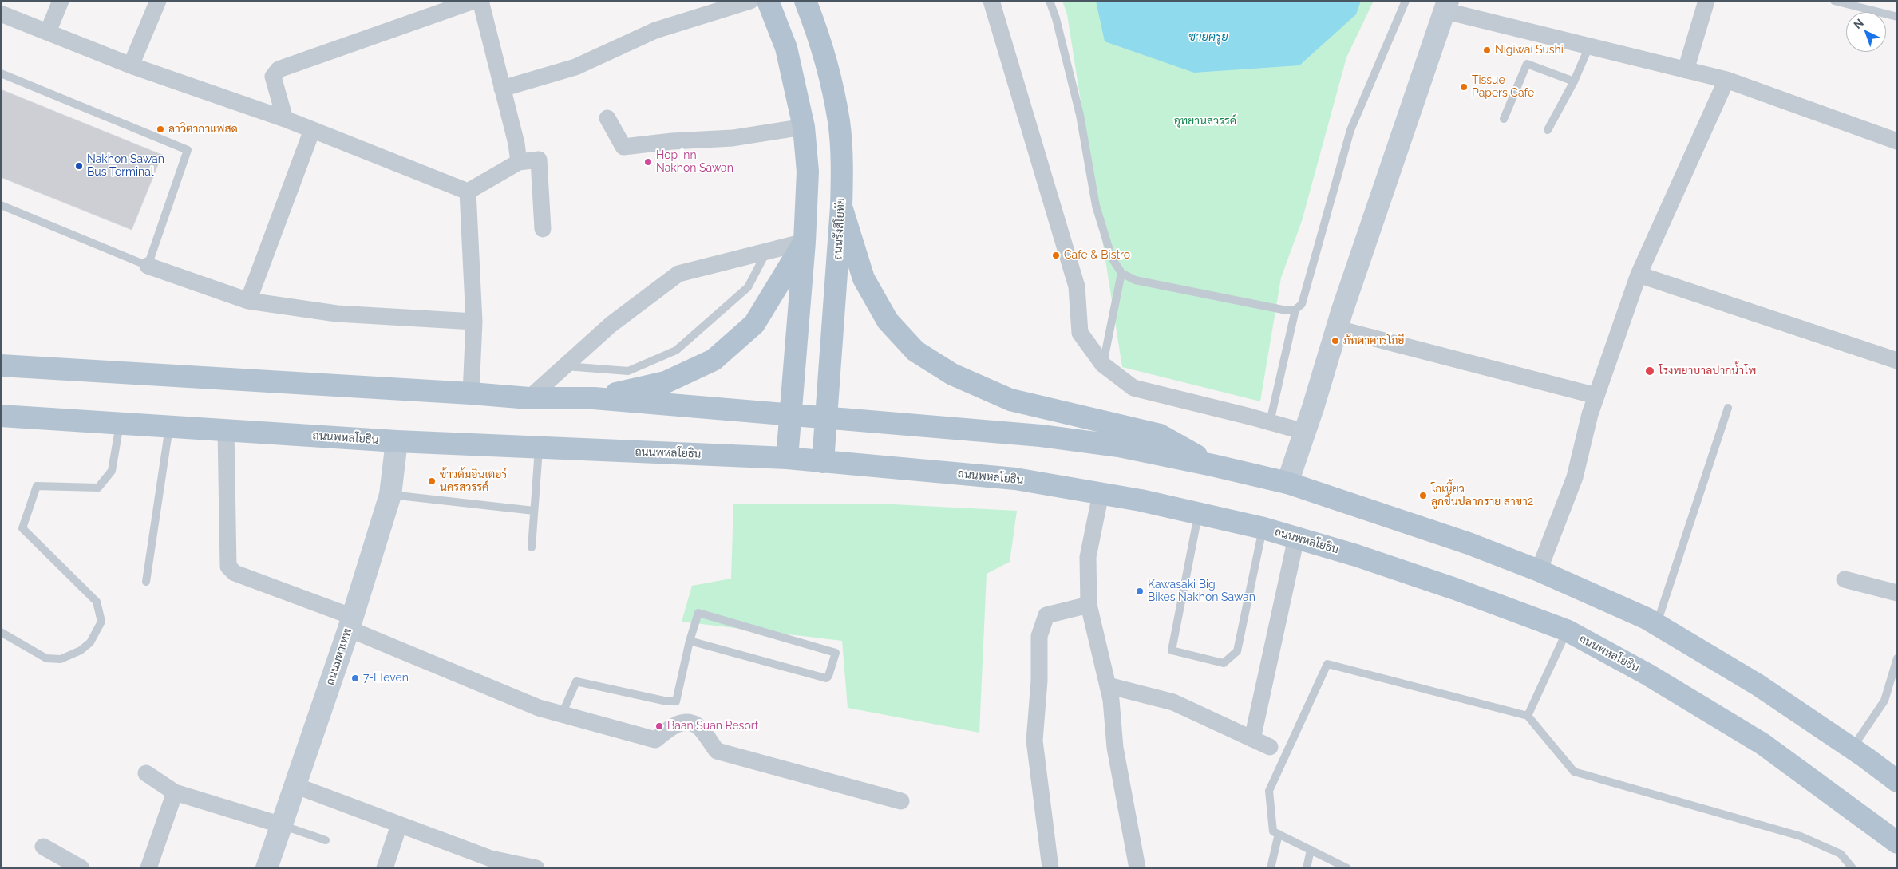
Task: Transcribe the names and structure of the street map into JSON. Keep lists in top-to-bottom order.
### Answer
{
  "streets": {
    "main road": ["ถนนรังสิโยทัย", "ถนนพหลโยธิน"],
    "street": ["ถนนมหาเทพ"]
  },
  "crossings": [
    ["ถนนรังสิโยทัย", "ถนนพหลโยธิน"],
    ["ถนนพหลโยธิน", "ถนนมหาเทพ"]
  ],
  "water": ["ชายครุย"],
  "parks": ["อุทยานสวรรค์"],
  "places": [
    "Nigiwai Sushi",
    "Tissue Papers Cafe",
    "ลาวิตากาแฟสด",
    "Hop Inn Nakhon Sawan",
    "Nakhon Sawan Bus Terminal",
    "Cafe & Bistro",
    "ภัทตาคารโกยี",
    "โรงพยาบาลปากน้ำโพ",
    "ข้าวต้มอินเตอร์ นครสวรรค์",
    "โกเนี้ยว ลูกชิ้นปลากราย สาขา2",
    "Kawasaki Big Bikes Nakhon Sawan",
    "7-Eleven",
    "Baan Suan Resort"
  ],
  "north": "top left"
}
